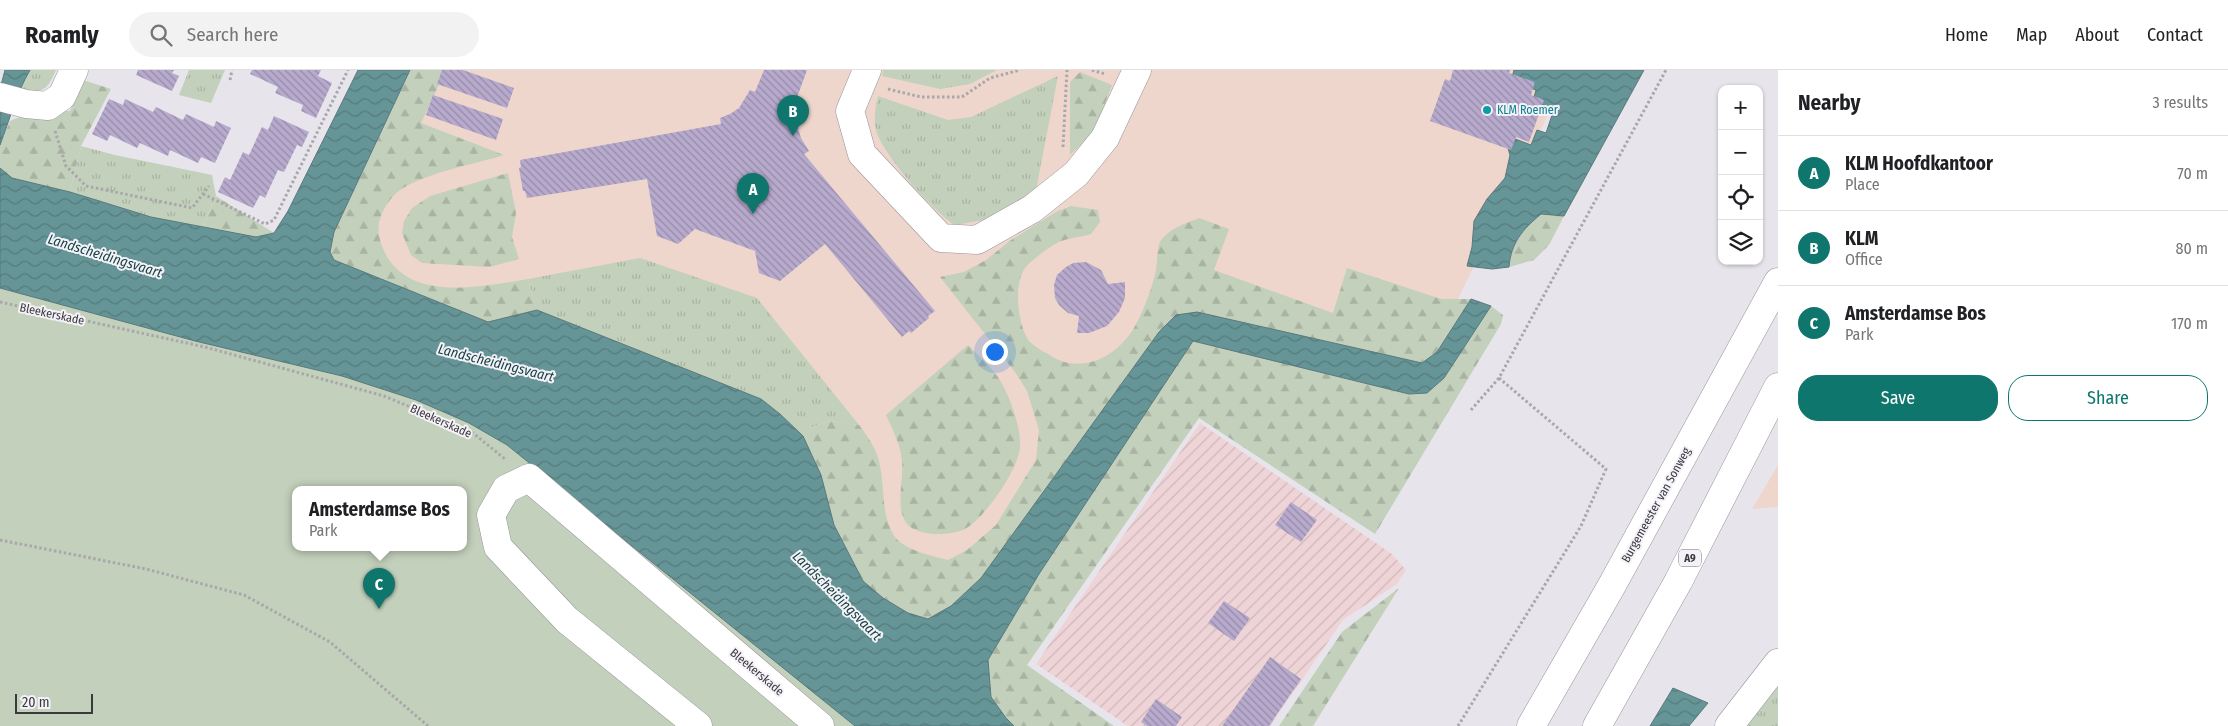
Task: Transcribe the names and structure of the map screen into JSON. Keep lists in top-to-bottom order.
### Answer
{
  "streets": {
    "main road": ["Bleekerskade", "Burgemeester van Sonweg", "A9"]
  },
  "water": ["Landscheidingsvaart"],
  "places": ["KLM Roemer"],
  "scale_bar": "20 m",
  "page": {
    "header": "Roamly",
    "search": "Search here",
    "nav": [
      "Home",
      "Map",
      "About",
      "Contact"
    ],
    "heading": ["Nearby", "3 results"],
    "map_buttons": ["+", "−"],
    "pins": ["B", "A", "C"],
    "list": [
      {
        "mark": "A",
        "name": "KLM Hoofdkantoor",
        "note": "Place",
        "value": "70 m"
      },
      {
        "mark": "B",
        "name": "KLM",
        "note": "Office",
        "value": "80 m"
      },
      {
        "mark": "C",
        "name": "Amsterdamse Bos",
        "note": "Park",
        "value": "170 m"
      }
    ],
    "buttons": ["Save", "Share"],
    "popup": ["Amsterdamse Bos", "Park"],
    "scale": "20 m"
  }
}
